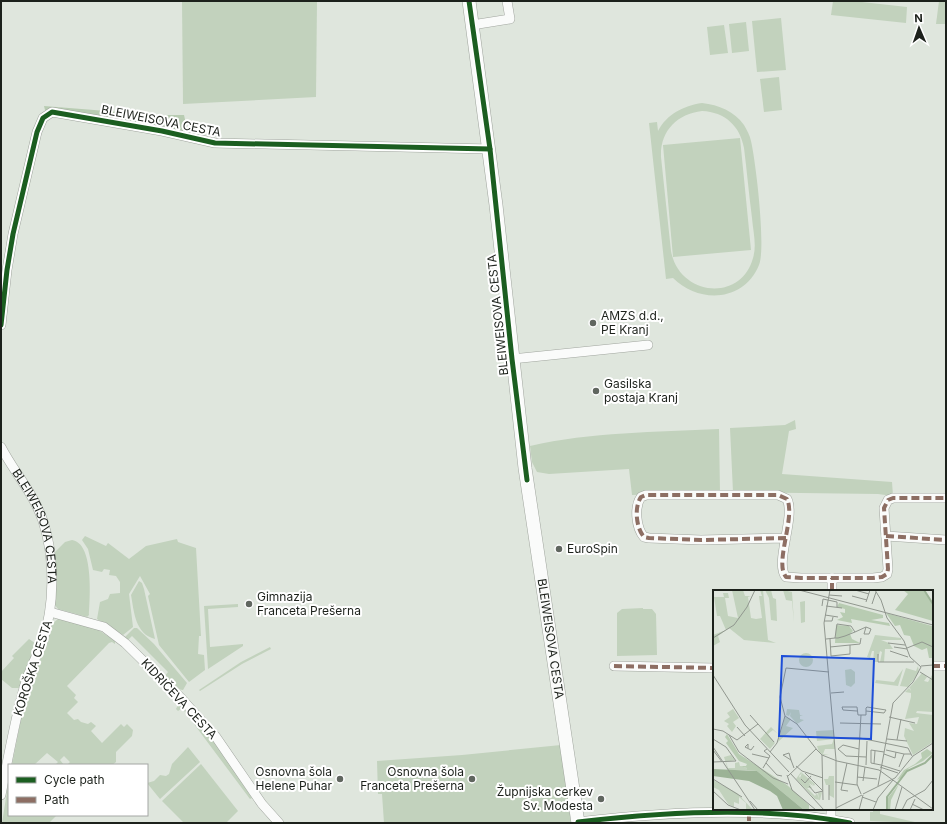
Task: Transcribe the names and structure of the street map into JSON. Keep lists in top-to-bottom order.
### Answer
{
  "streets": {
    "main road": ["BLEIWEISOVA CESTA"],
    "street": ["KOROŠKA CESTA", "KIDRIČEVA CESTA"]
  },
  "crossings": [
    ["BLEIWEISOVA CESTA", "KOROŠKA CESTA"],
    ["BLEIWEISOVA CESTA", "KIDRIČEVA CESTA"],
    ["KOROŠKA CESTA", "KIDRIČEVA CESTA"]
  ],
  "places": [
    "AMZS d.d., PE Kranj",
    "Gasilska postaja Kranj",
    "EuroSpin",
    "Gimnazija Franceta Prešerna",
    "Osnovna šola Helene Puhar",
    "Osnovna šola Franceta Prešerna",
    "Župnijska cerkev Sv. Modesta"
  ],
  "legend": ["Cycle path", "Path"],
  "north": "top"
}
